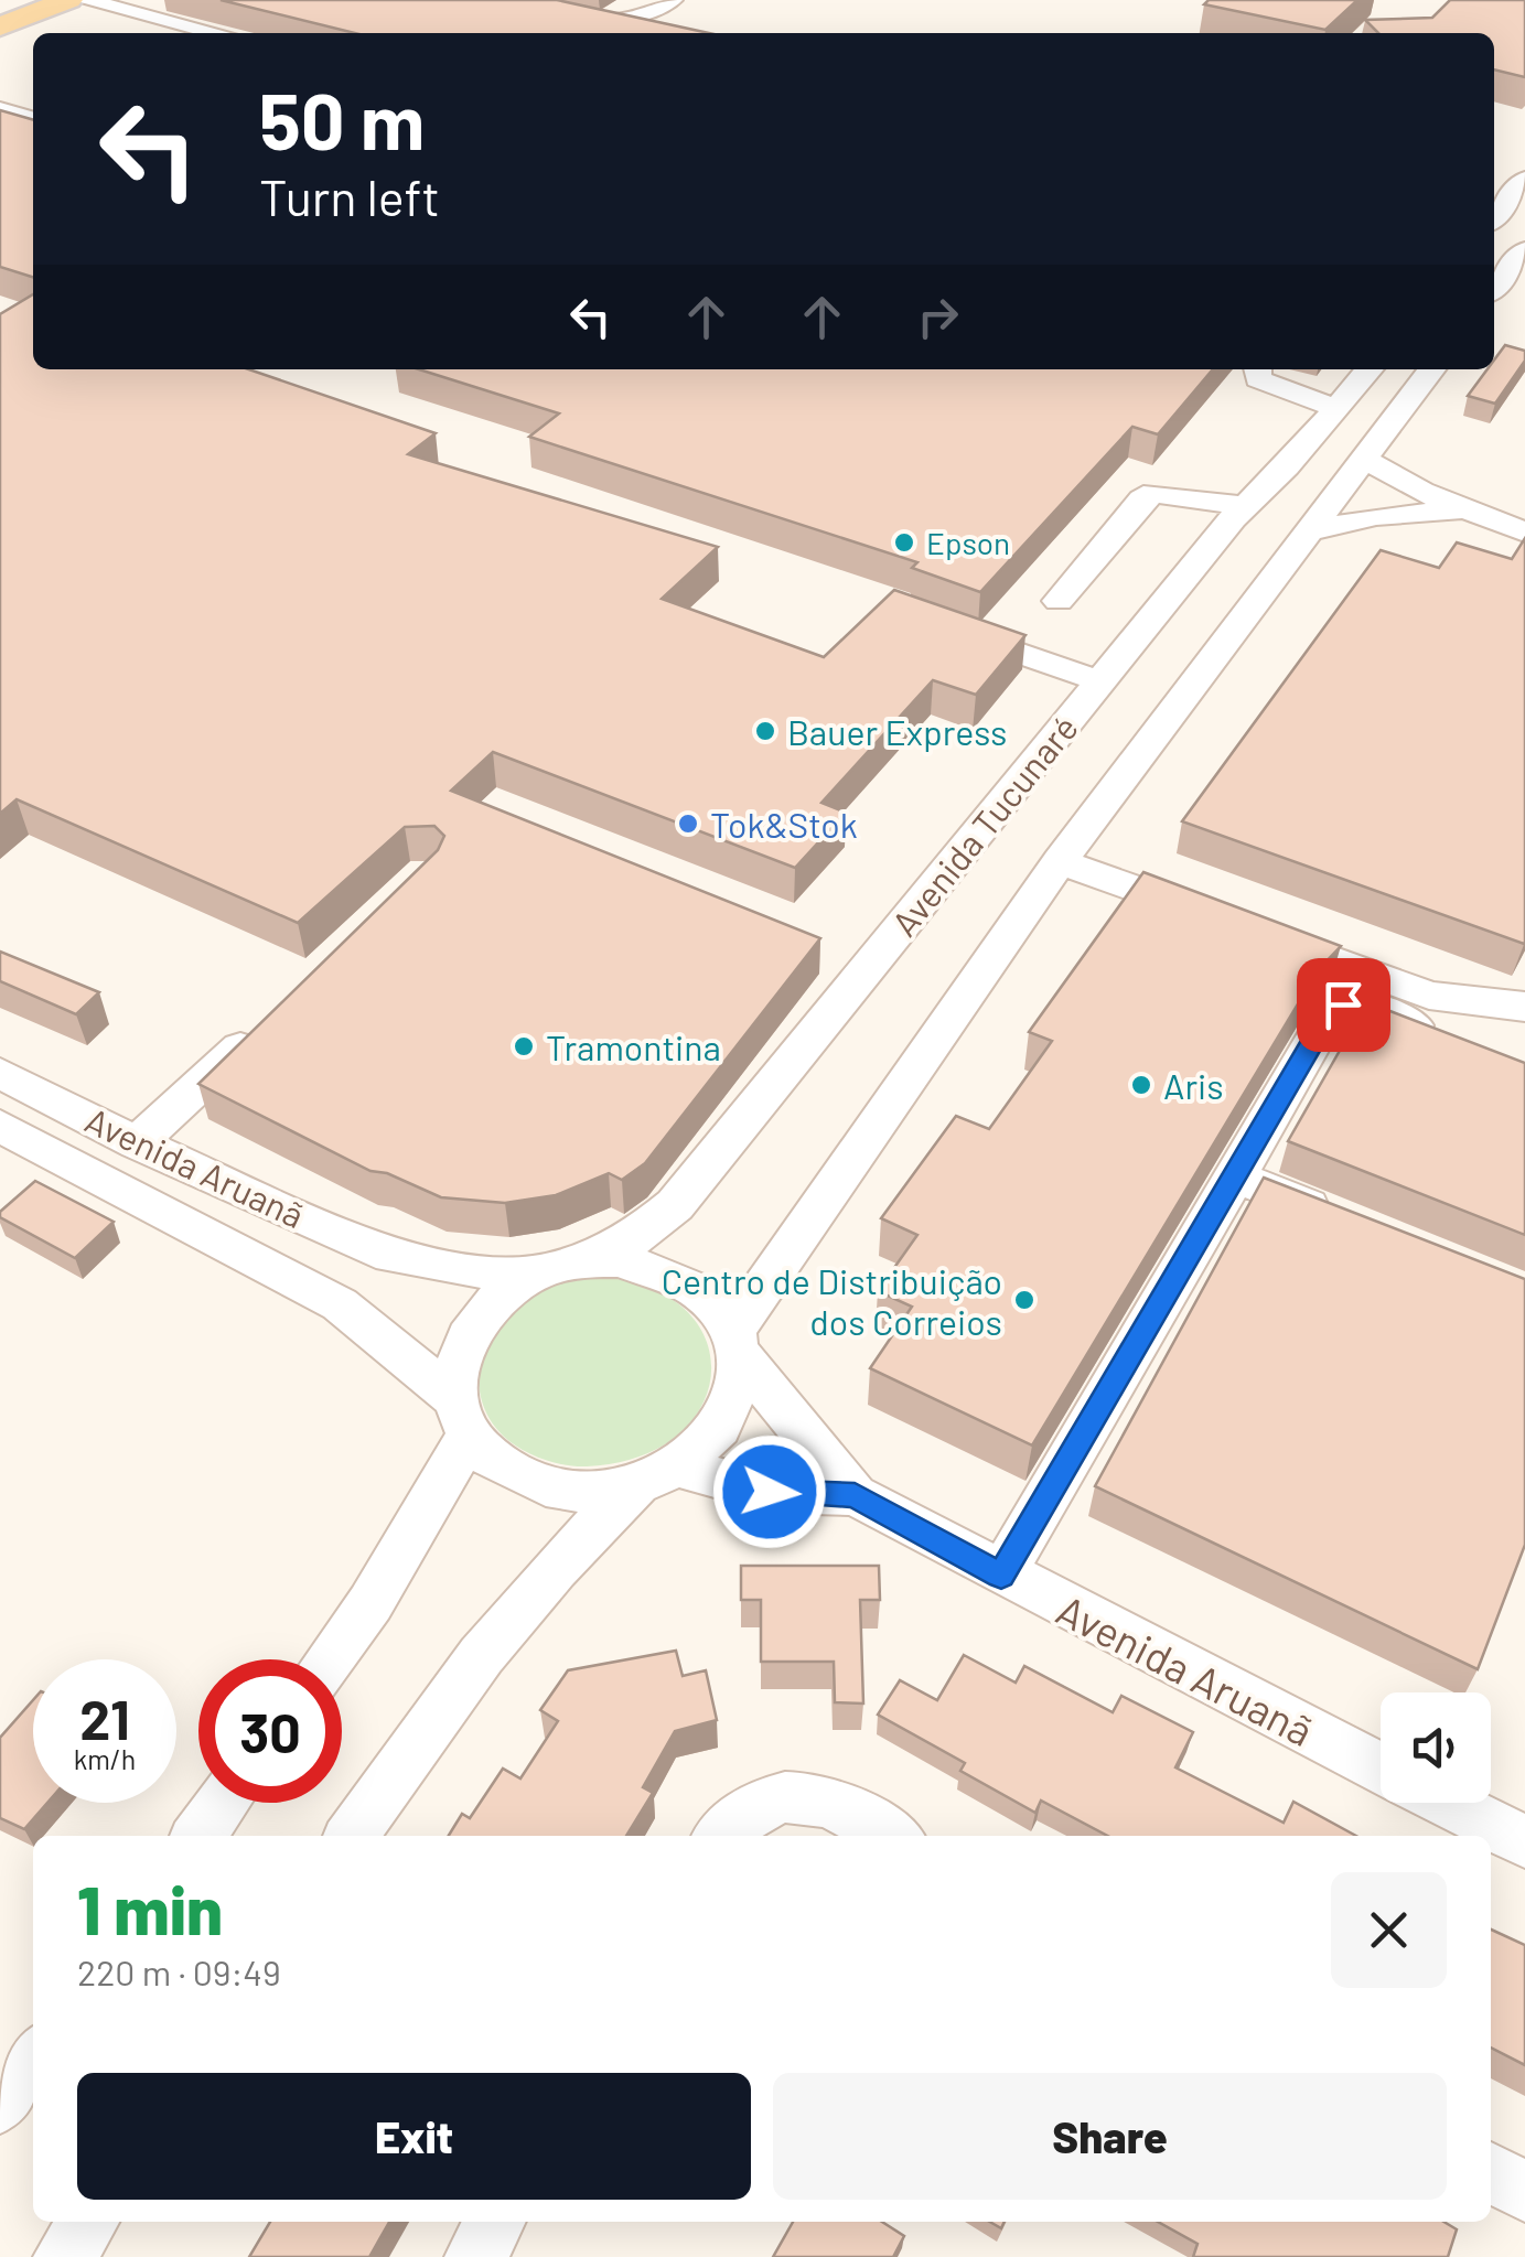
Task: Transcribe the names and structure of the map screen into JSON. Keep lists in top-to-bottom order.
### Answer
{
  "streets": {
    "street": ["Avenida Tucunaré", "Avenida Aruanã"]
  },
  "crossings": [
    ["Avenida Tucunaré", "Avenida Aruanã"]
  ],
  "places": [
    "Epson",
    "Bauer Express",
    "Tok&Stok",
    "Tramontina",
    "Aris",
    "Centro de Distribuição dos Correios"
  ],
  "page": {
    "turn": ["50 m", "Turn left"],
    "speed": "21 km/h",
    "limit": "30",
    "heading": ["1 min", "220 m · 09:49"],
    "buttons": ["Exit", "Share"]
  }
}
